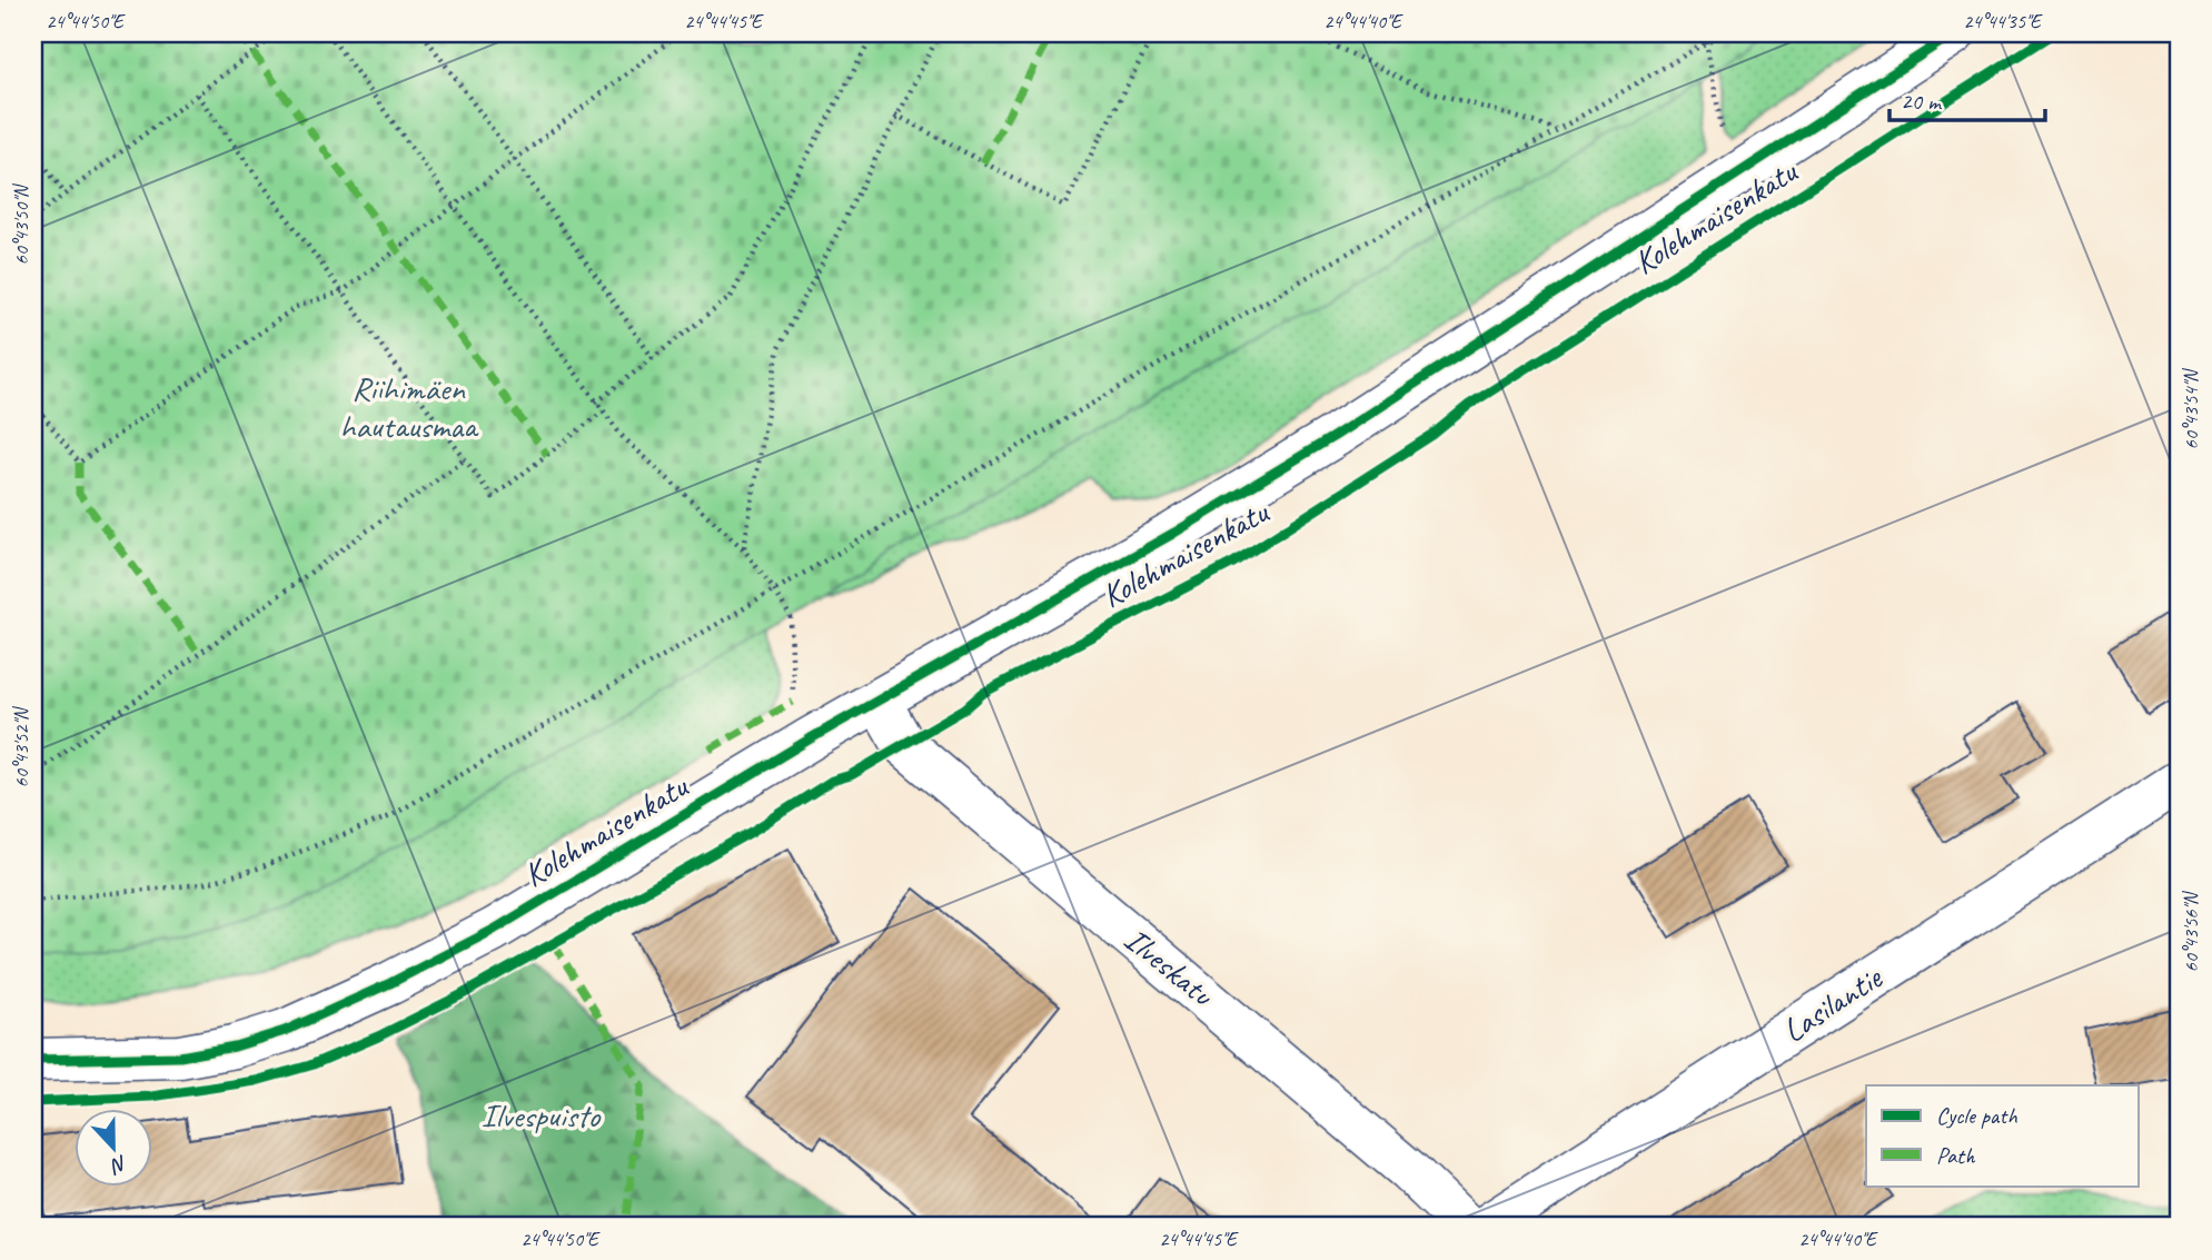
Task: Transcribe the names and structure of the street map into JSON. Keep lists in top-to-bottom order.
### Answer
{
  "streets": {
    "street": ["Kolehmaisenkatu", "Ilveskatu", "Lasilantie"]
  },
  "crossings": [
    ["Kolehmaisenkatu", "Ilveskatu"]
  ],
  "parks": ["Riihimäen hautausmaa", "Ilvespuisto"],
  "legend": ["Cycle path", "Path"],
  "scale_bar": "20 m",
  "north": "bottom",
  "coordinates": [
    "24°44'50\"E",
    "24°44'45\"E",
    "24°44'40\"E",
    "24°44'35\"E",
    "60°43'50\"N",
    "60°43'54\"N",
    "60°43'52\"N",
    "60°43'56\"N"
  ]
}
